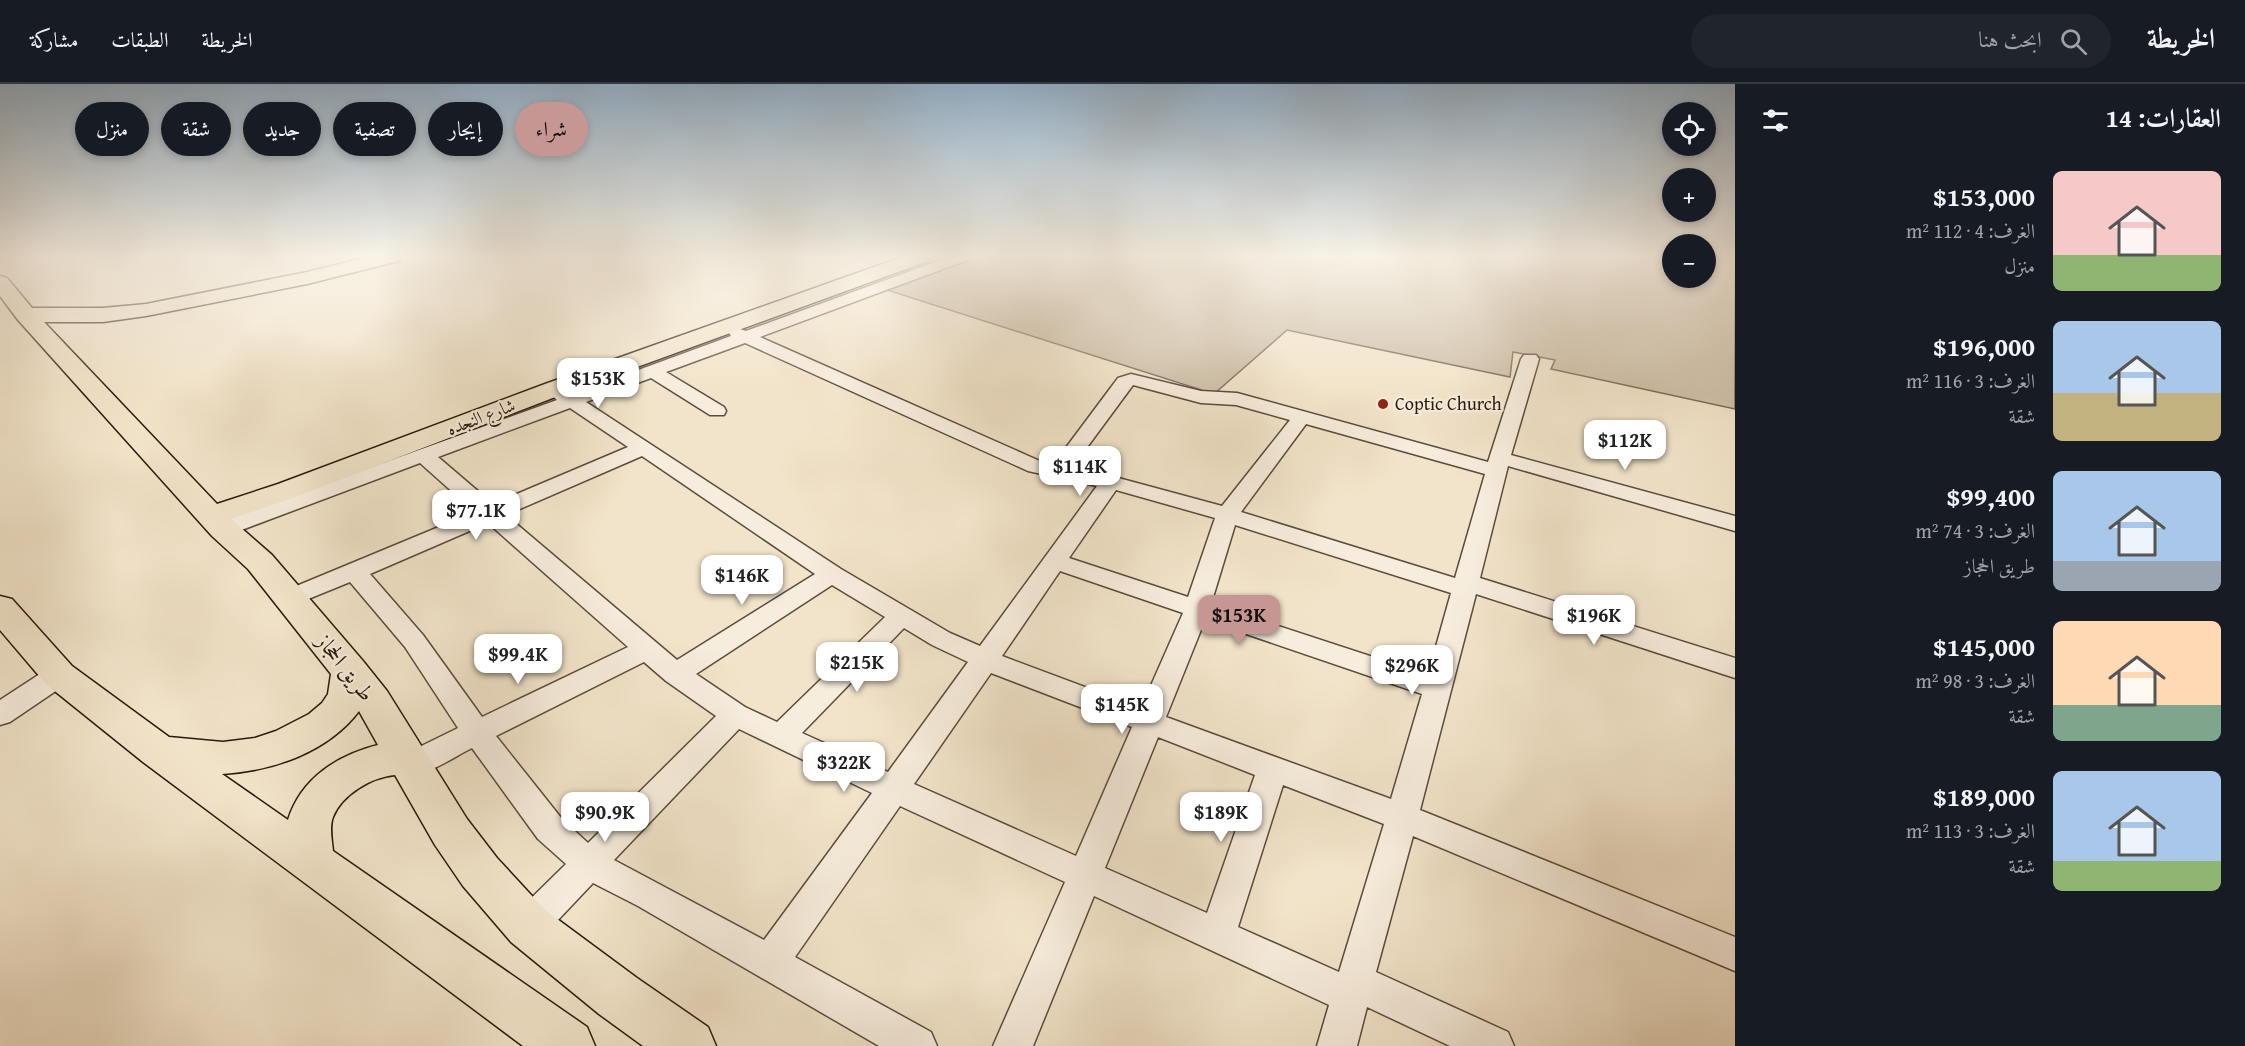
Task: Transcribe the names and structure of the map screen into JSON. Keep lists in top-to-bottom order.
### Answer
{
  "streets": {
    "main road": ["شارع النجده", "طريق الحجاز"]
  },
  "crossings": [
    ["شارع النجده", "طريق الحجاز"]
  ],
  "places": ["Coptic Church"],
  "page": {
    "header": "الخريطة",
    "search": "ابحث هنا",
    "nav": ["الخريطة", "الطبقات", "مشاركة"],
    "heading": "العقارات: 14",
    "map_buttons": ["+", "−"],
    "chip": [
      "شراء",
      "إيجار",
      "تصفية",
      "جديد",
      "شقة",
      "منزل"
    ],
    "list": [
      {
        "name": "$153,000",
        "note": "الغرف: 4 · 112 m² · منزل"
      },
      {
        "name": "$196,000",
        "note": "الغرف: 3 · 116 m² · شقة"
      },
      {
        "name": "$99,400",
        "note": "الغرف: 3 · 74 m² · طريق الحجاز"
      },
      {
        "name": "$145,000",
        "note": "الغرف: 3 · 98 m² · شقة"
      },
      {
        "name": "$189,000",
        "note": "الغرف: 3 · 113 m² · شقة"
      }
    ],
    "price": [
      "$153K",
      "$112K",
      "$114K",
      "$77.1K",
      "$146K",
      "$153K",
      "$196K",
      "$99.4K",
      "$215K",
      "$296K",
      "$145K",
      "$322K",
      "$90.9K",
      "$189K"
    ]
  }
}
